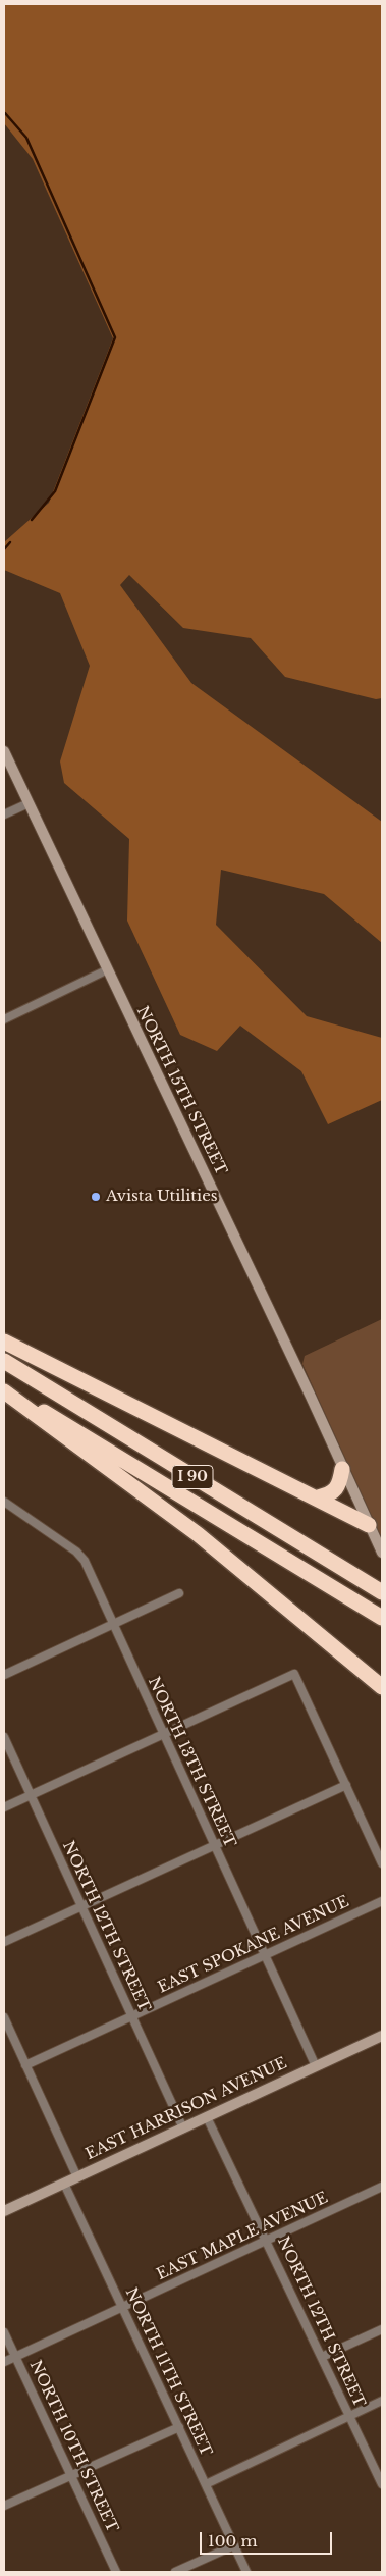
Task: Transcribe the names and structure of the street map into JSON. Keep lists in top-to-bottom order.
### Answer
{
  "streets": {
    "highway": ["I 90"],
    "main road": ["NORTH 15TH STREET", "EAST HARRISON AVENUE"],
    "street": [
      "NORTH 13TH STREET",
      "NORTH 12TH STREET",
      "EAST SPOKANE AVENUE",
      "EAST MAPLE AVENUE",
      "NORTH 11TH STREET",
      "NORTH 10TH STREET"
    ]
  },
  "crossings": [
    ["NORTH 15TH STREET", "I 90"],
    ["NORTH 13TH STREET", "EAST SPOKANE AVENUE"],
    ["NORTH 13TH STREET", "EAST HARRISON AVENUE"],
    ["NORTH 12TH STREET", "EAST SPOKANE AVENUE"],
    ["NORTH 12TH STREET", "EAST HARRISON AVENUE"],
    ["NORTH 12TH STREET", "EAST MAPLE AVENUE"],
    ["EAST HARRISON AVENUE", "NORTH 11TH STREET"],
    ["EAST MAPLE AVENUE", "NORTH 11TH STREET"],
    ["EAST MAPLE AVENUE", "NORTH 10TH STREET"]
  ],
  "places": ["Avista Utilities"],
  "scale_bar": "100 m"
}
